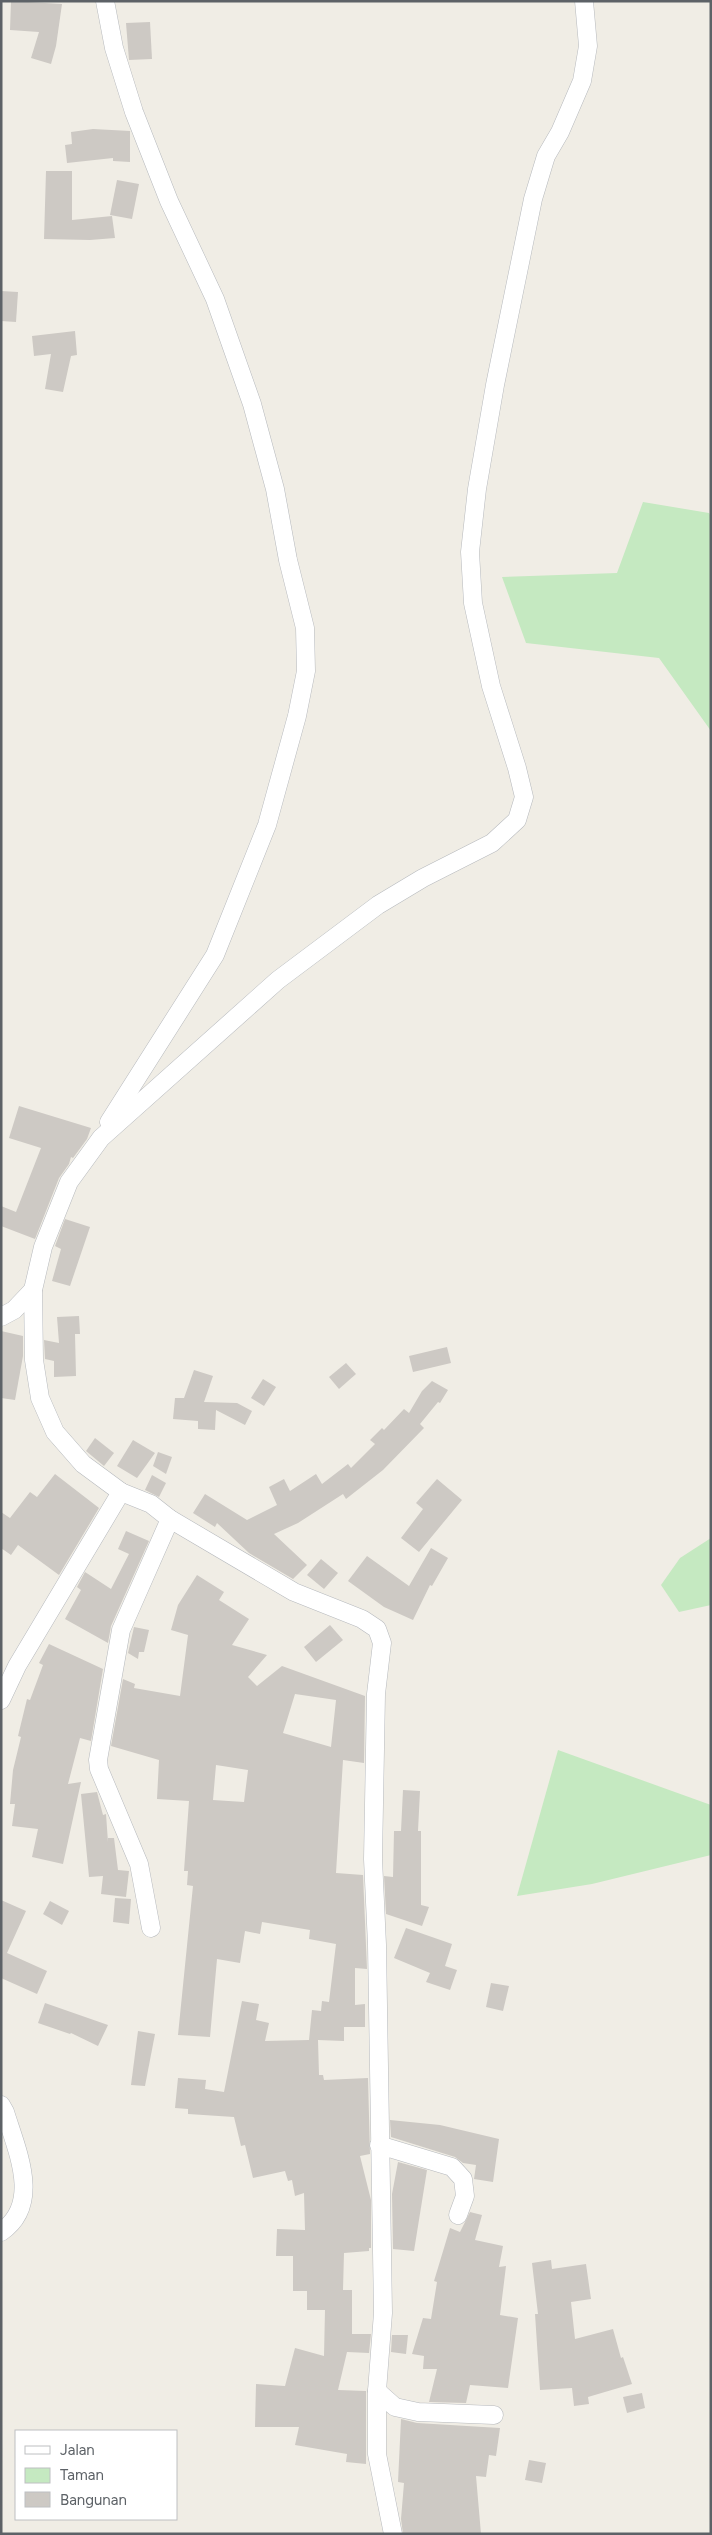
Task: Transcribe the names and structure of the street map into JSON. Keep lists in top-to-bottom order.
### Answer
{
  "legend": ["Jalan", "Taman", "Bangunan"]
}
